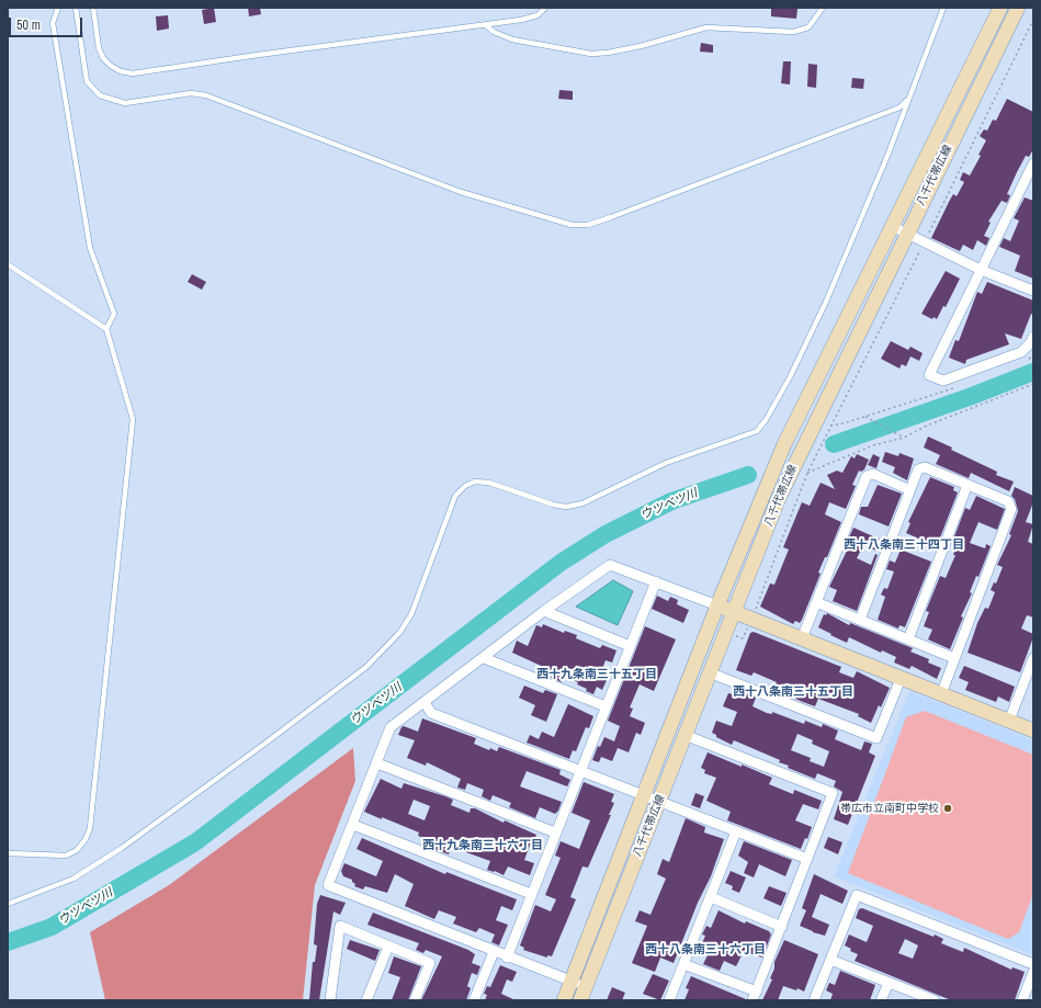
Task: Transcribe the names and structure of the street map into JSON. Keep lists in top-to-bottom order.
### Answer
{
  "streets": {
    "main road": ["八千代帯広線"]
  },
  "districts": [
    "西十八条南三十四丁目",
    "西十九条南三十五丁目",
    "西十八条南三十五丁目",
    "西十九条南三十六丁目",
    "西十八条南三十六丁目"
  ],
  "water": ["ウツベツ川"],
  "places": ["帯広市立南町中学校"],
  "scale_bar": "50 m"
}
